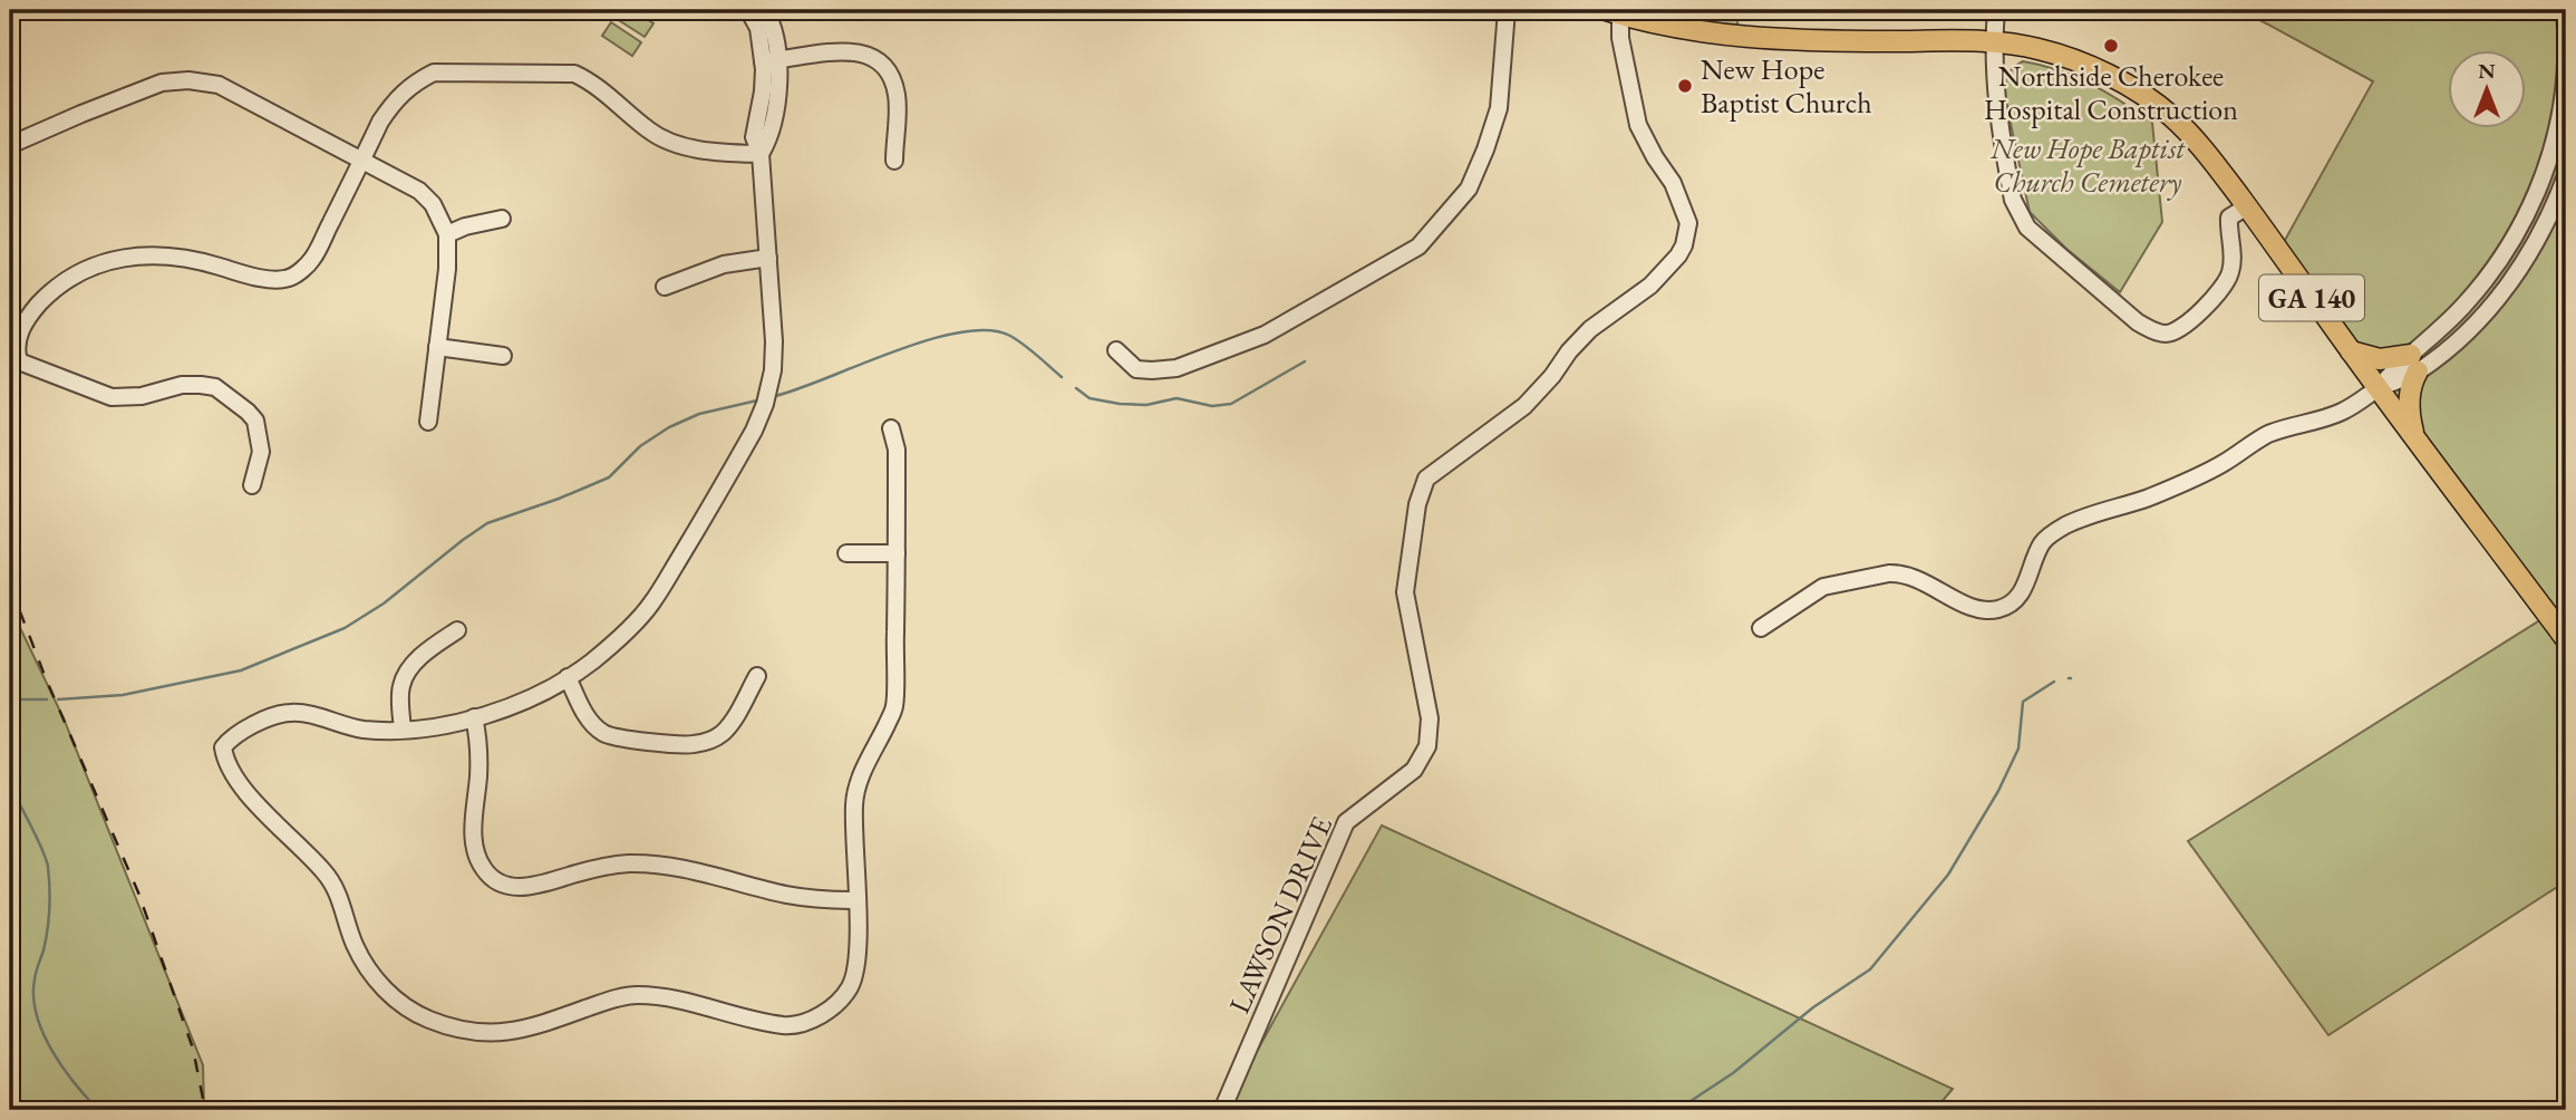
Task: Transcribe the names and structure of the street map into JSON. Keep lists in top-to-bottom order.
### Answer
{
  "streets": {
    "main road": ["GA 140"],
    "street": ["LAWSON DRIVE"]
  },
  "crossings": [
    ["GA 140", "LAWSON DRIVE"]
  ],
  "parks": ["New Hope Baptist Church Cemetery"],
  "places": ["Northside Cherokee Hospital Construction", "New Hope Baptist Church"],
  "north": "top"
}
